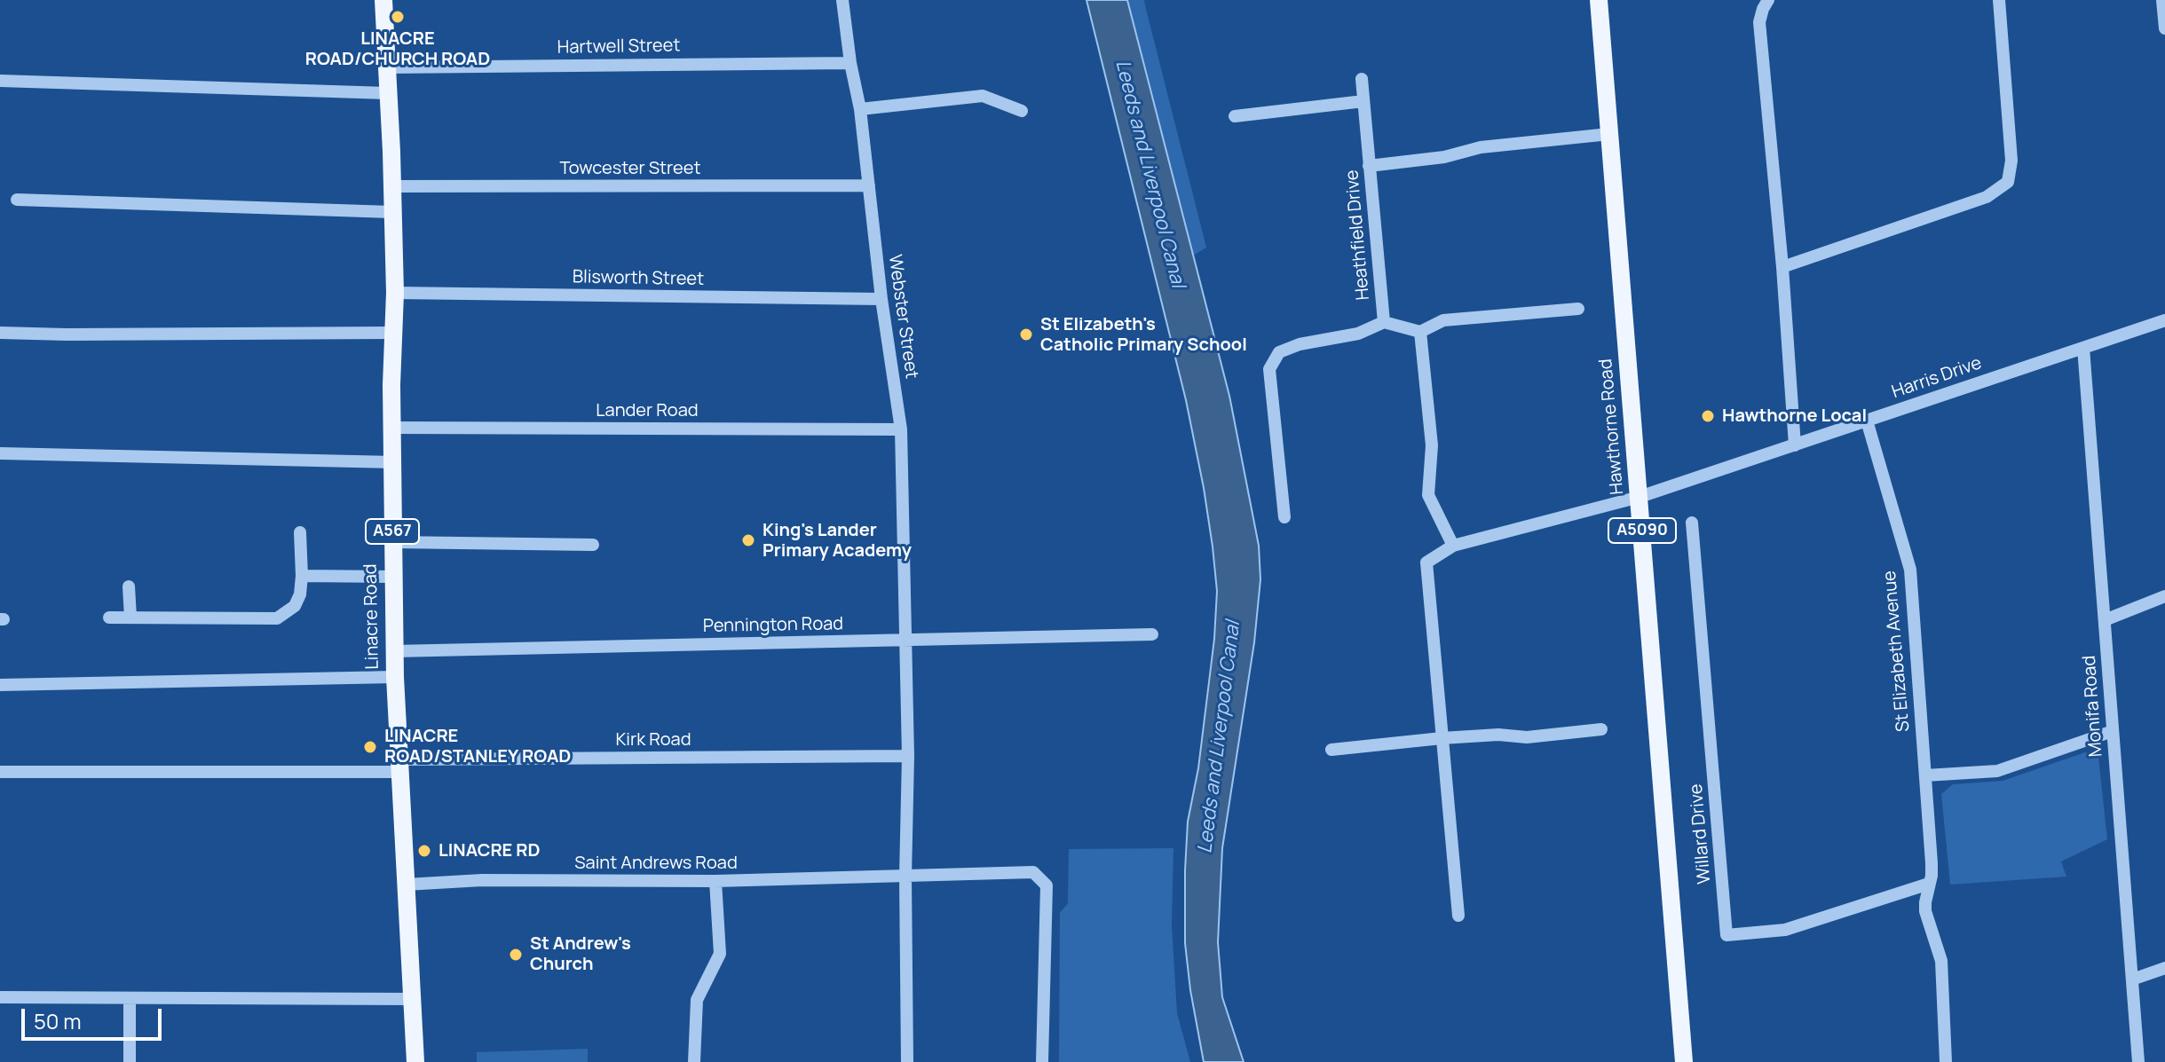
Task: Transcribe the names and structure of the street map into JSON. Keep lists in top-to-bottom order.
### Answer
{
  "streets": {
    "main road": [
      "Hawthorne Road",
      "A5090",
      "A567",
      "Linacre Road"
    ],
    "street": [
      "Hartwell Street",
      "Towcester Street",
      "Heathfield Drive",
      "Blisworth Street",
      "Webster Street",
      "Harris Drive",
      "Lander Road",
      "Pennington Road",
      "St Elizabeth Avenue",
      "Monifa Road",
      "Kirk Road",
      "Willard Drive",
      "Saint Andrews Road"
    ]
  },
  "crossings": [
    ["Hartwell Street", "Webster Street"],
    ["Hartwell Street", "Linacre Road"],
    ["Towcester Street", "Webster Street"],
    ["Towcester Street", "Linacre Road"],
    ["Blisworth Street", "Webster Street"],
    ["Blisworth Street", "Linacre Road"],
    ["Webster Street", "Lander Road"],
    ["Webster Street", "Pennington Road"],
    ["Webster Street", "Kirk Road"],
    ["Webster Street", "Saint Andrews Road"],
    ["Harris Drive", "Hawthorne Road"],
    ["Harris Drive", "St Elizabeth Avenue"],
    ["Harris Drive", "Monifa Road"],
    ["Lander Road", "Linacre Road"],
    ["Linacre Road", "Pennington Road"],
    ["Linacre Road", "Kirk Road"],
    ["Linacre Road", "Saint Andrews Road"],
    ["St Elizabeth Avenue", "Willard Drive"]
  ],
  "water": ["Leeds and Liverpool Canal"],
  "places": [
    "LINACRE ROAD/CHURCH ROAD",
    "St Elizabeth's Catholic Primary School",
    "Hawthorne Local",
    "King's Lander Primary Academy",
    "LINACRE ROAD/STANLEY ROAD",
    "LINACRE RD",
    "St Andrew's Church"
  ],
  "scale_bar": "50 m"
}
